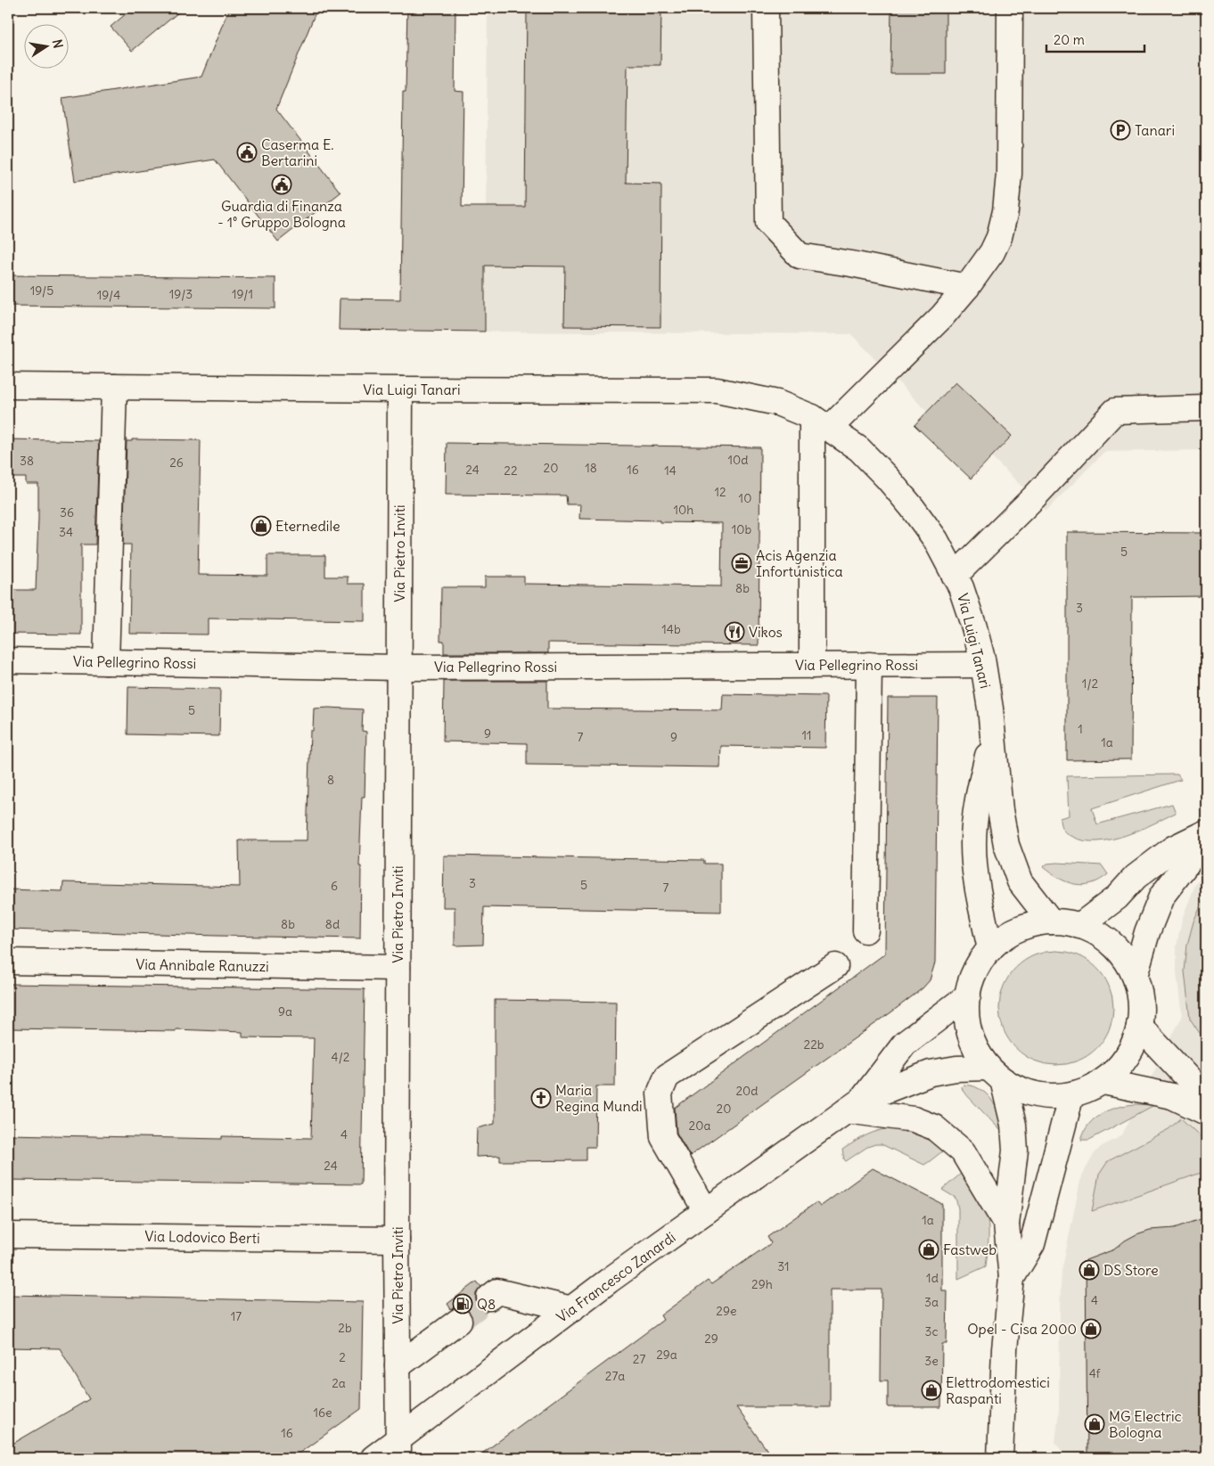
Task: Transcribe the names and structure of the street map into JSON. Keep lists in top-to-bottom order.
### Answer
{
  "streets": {
    "street": [
      "Via Luigi Tanari",
      "Via Pietro Inviti",
      "Via Pellegrino Rossi",
      "Via Annibale Ranuzzi",
      "Via Lodovico Berti",
      "Via Francesco Zanardi"
    ]
  },
  "crossings": [
    ["Via Luigi Tanari", "Via Pietro Inviti"],
    ["Via Luigi Tanari", "Via Pellegrino Rossi"],
    ["Via Pietro Inviti", "Via Pellegrino Rossi"],
    ["Via Pietro Inviti", "Via Annibale Ranuzzi"],
    ["Via Pietro Inviti", "Via Lodovico Berti"],
    ["Via Pietro Inviti", "Via Francesco Zanardi"]
  ],
  "places": {
    "parking": ["Tanari"],
    "public building": ["Caserma E. Bertarini", "Guardia di Finanza - 1° Gruppo Bologna"],
    "shop": [
      "Eternedile",
      "Fastweb",
      "DS Store",
      "Opel - Cisa 2000",
      "Elettrodomestici Raspanti",
      "MG Electric Bologna"
    ],
    "office": ["Acis Agenzia Infortunistica"],
    "restaurant": ["Vikos"],
    "church": ["Maria Regina Mundi"],
    "fuel station": ["Q8"]
  },
  "house_numbers": [
    "19/5",
    "19/3",
    "19/1",
    "19/4",
    "10d",
    "38",
    "26",
    "20",
    "18",
    "24",
    "16",
    "22",
    "14",
    "12",
    "10",
    "10h",
    "36",
    "10b",
    "34",
    "5",
    "8b",
    "3",
    "14b",
    "1/2",
    "5",
    "1",
    "9",
    "11",
    "7",
    "9",
    "1a",
    "8",
    "3",
    "5",
    "6",
    "7",
    "8b",
    "8d",
    "9a",
    "22b",
    "4/2",
    "20d",
    "20",
    "20a",
    "4",
    "24",
    "1a",
    "31",
    "1d",
    "29h",
    "4",
    "3a",
    "29e",
    "17",
    "2b",
    "3c",
    "29",
    "29a",
    "2",
    "27",
    "3e",
    "4f",
    "27a",
    "2a",
    "16e",
    "16"
  ],
  "scale_bar": "20 m",
  "north": "right"
}
